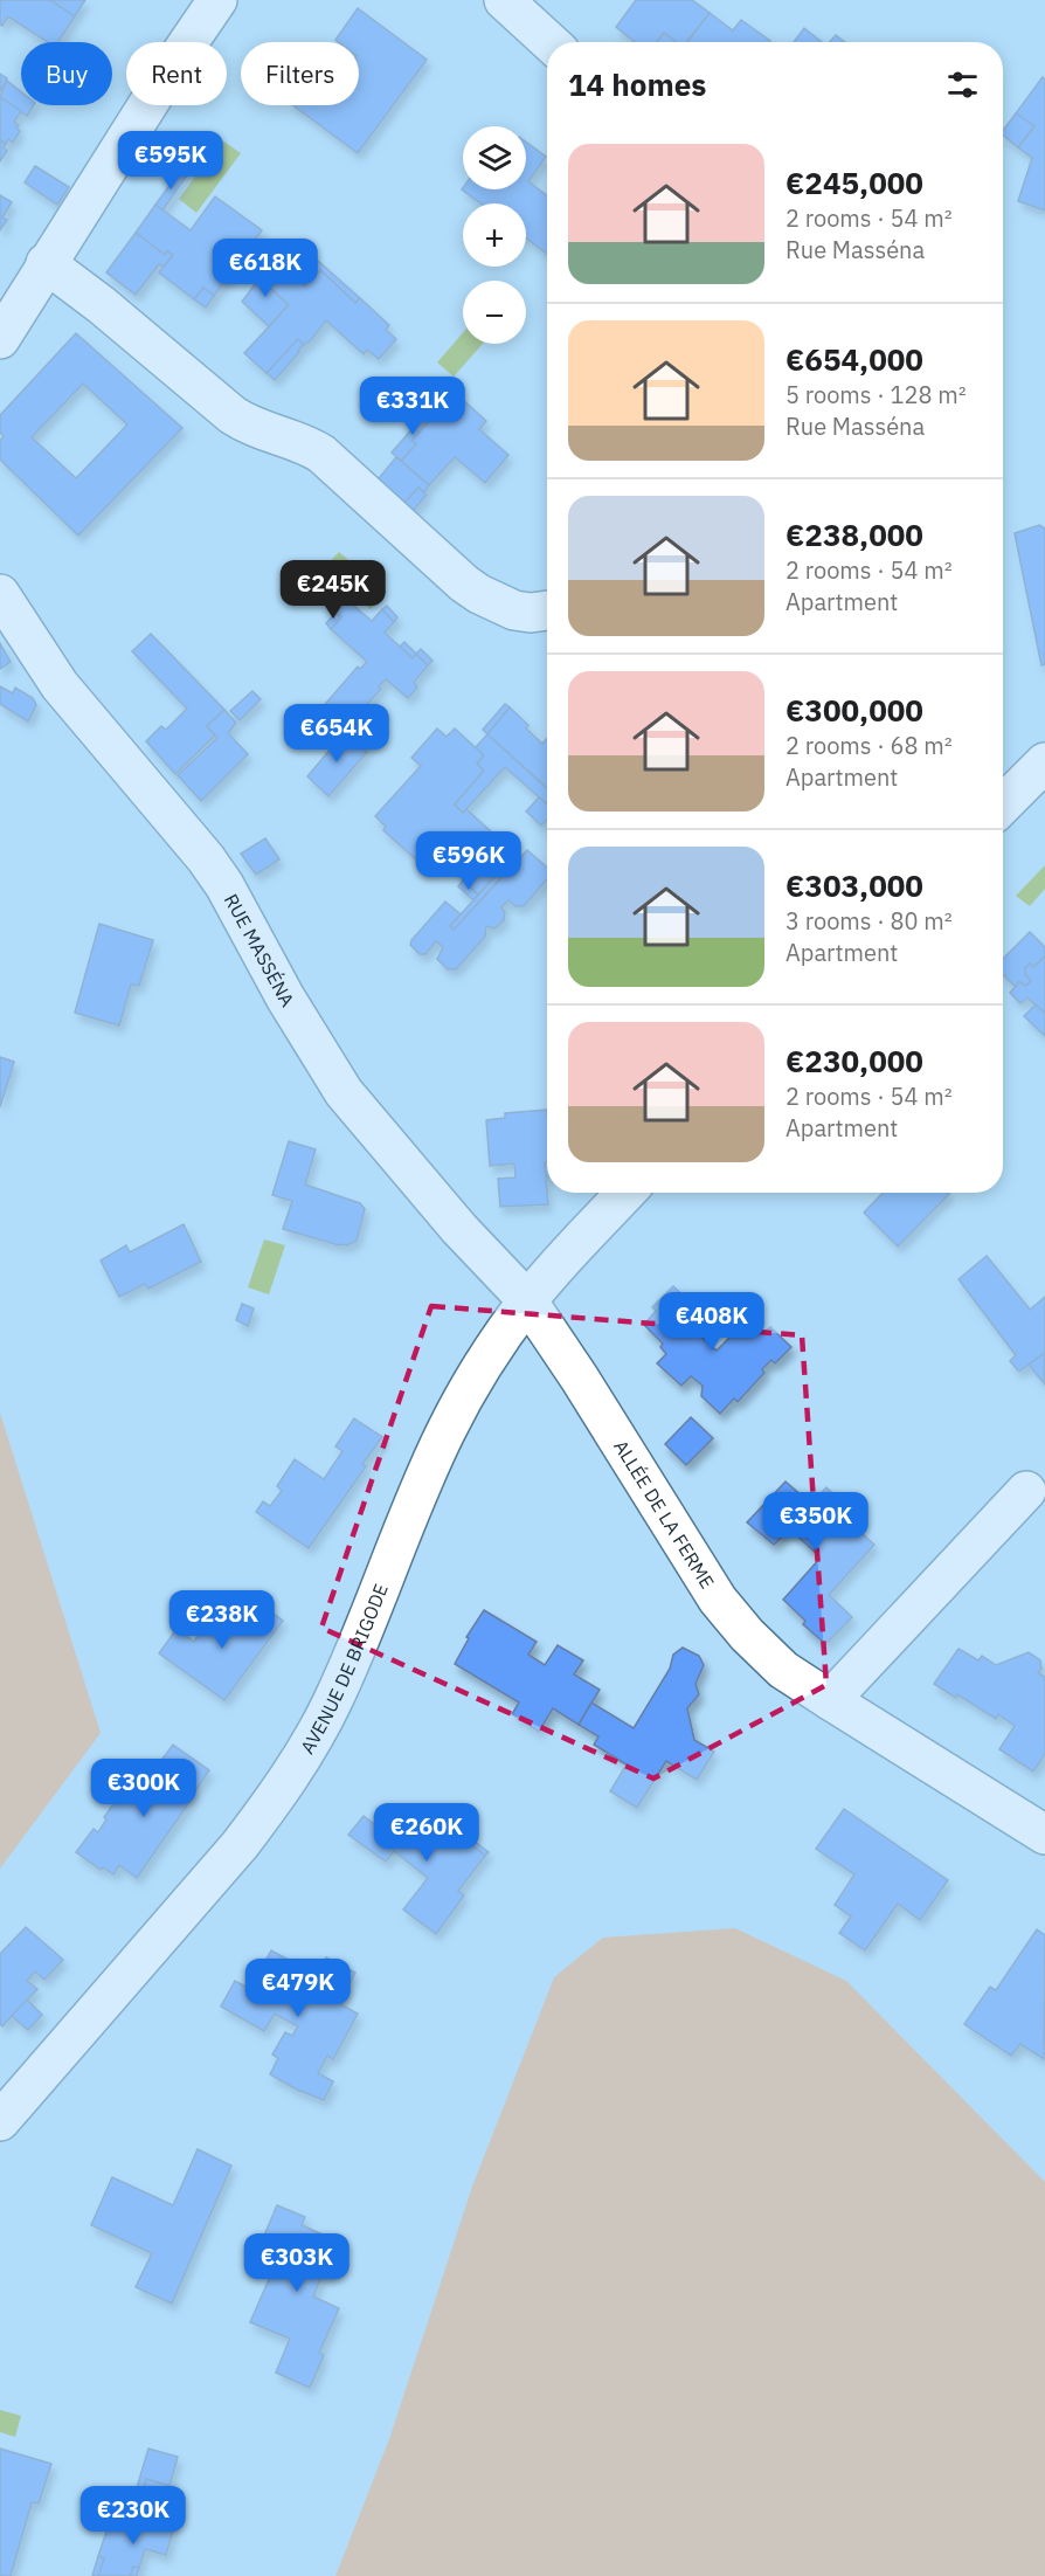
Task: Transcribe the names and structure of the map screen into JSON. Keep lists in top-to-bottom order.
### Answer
{
  "streets": {
    "street": ["RUE MASSÉNA", "ALLÉE DE LA FERME", "AVENUE DE BRIGODE"]
  },
  "crossings": [
    ["RUE MASSÉNA", "ALLÉE DE LA FERME"],
    ["RUE MASSÉNA", "AVENUE DE BRIGODE"],
    ["ALLÉE DE LA FERME", "AVENUE DE BRIGODE"]
  ],
  "page": {
    "chip": ["Buy", "Rent", "Filters"],
    "heading": "14 homes",
    "map_buttons": ["+", "−"],
    "list": [
      {
        "name": "€245,000",
        "note": "2 rooms · 54 m² · Rue Masséna"
      },
      {
        "name": "€654,000",
        "note": "5 rooms · 128 m² · Rue Masséna"
      },
      {
        "name": "€238,000",
        "note": "2 rooms · 54 m² · Apartment"
      },
      {
        "name": "€300,000",
        "note": "2 rooms · 68 m² · Apartment"
      },
      {
        "name": "€303,000",
        "note": "3 rooms · 80 m² · Apartment"
      },
      {
        "name": "€230,000",
        "note": "2 rooms · 54 m² · Apartment"
      }
    ],
    "price": [
      "€595K",
      "€618K",
      "€331K",
      "€245K",
      "€654K",
      "€596K",
      "€408K",
      "€350K",
      "€238K",
      "€300K",
      "€260K",
      "€479K",
      "€303K",
      "€230K"
    ]
  }
}
